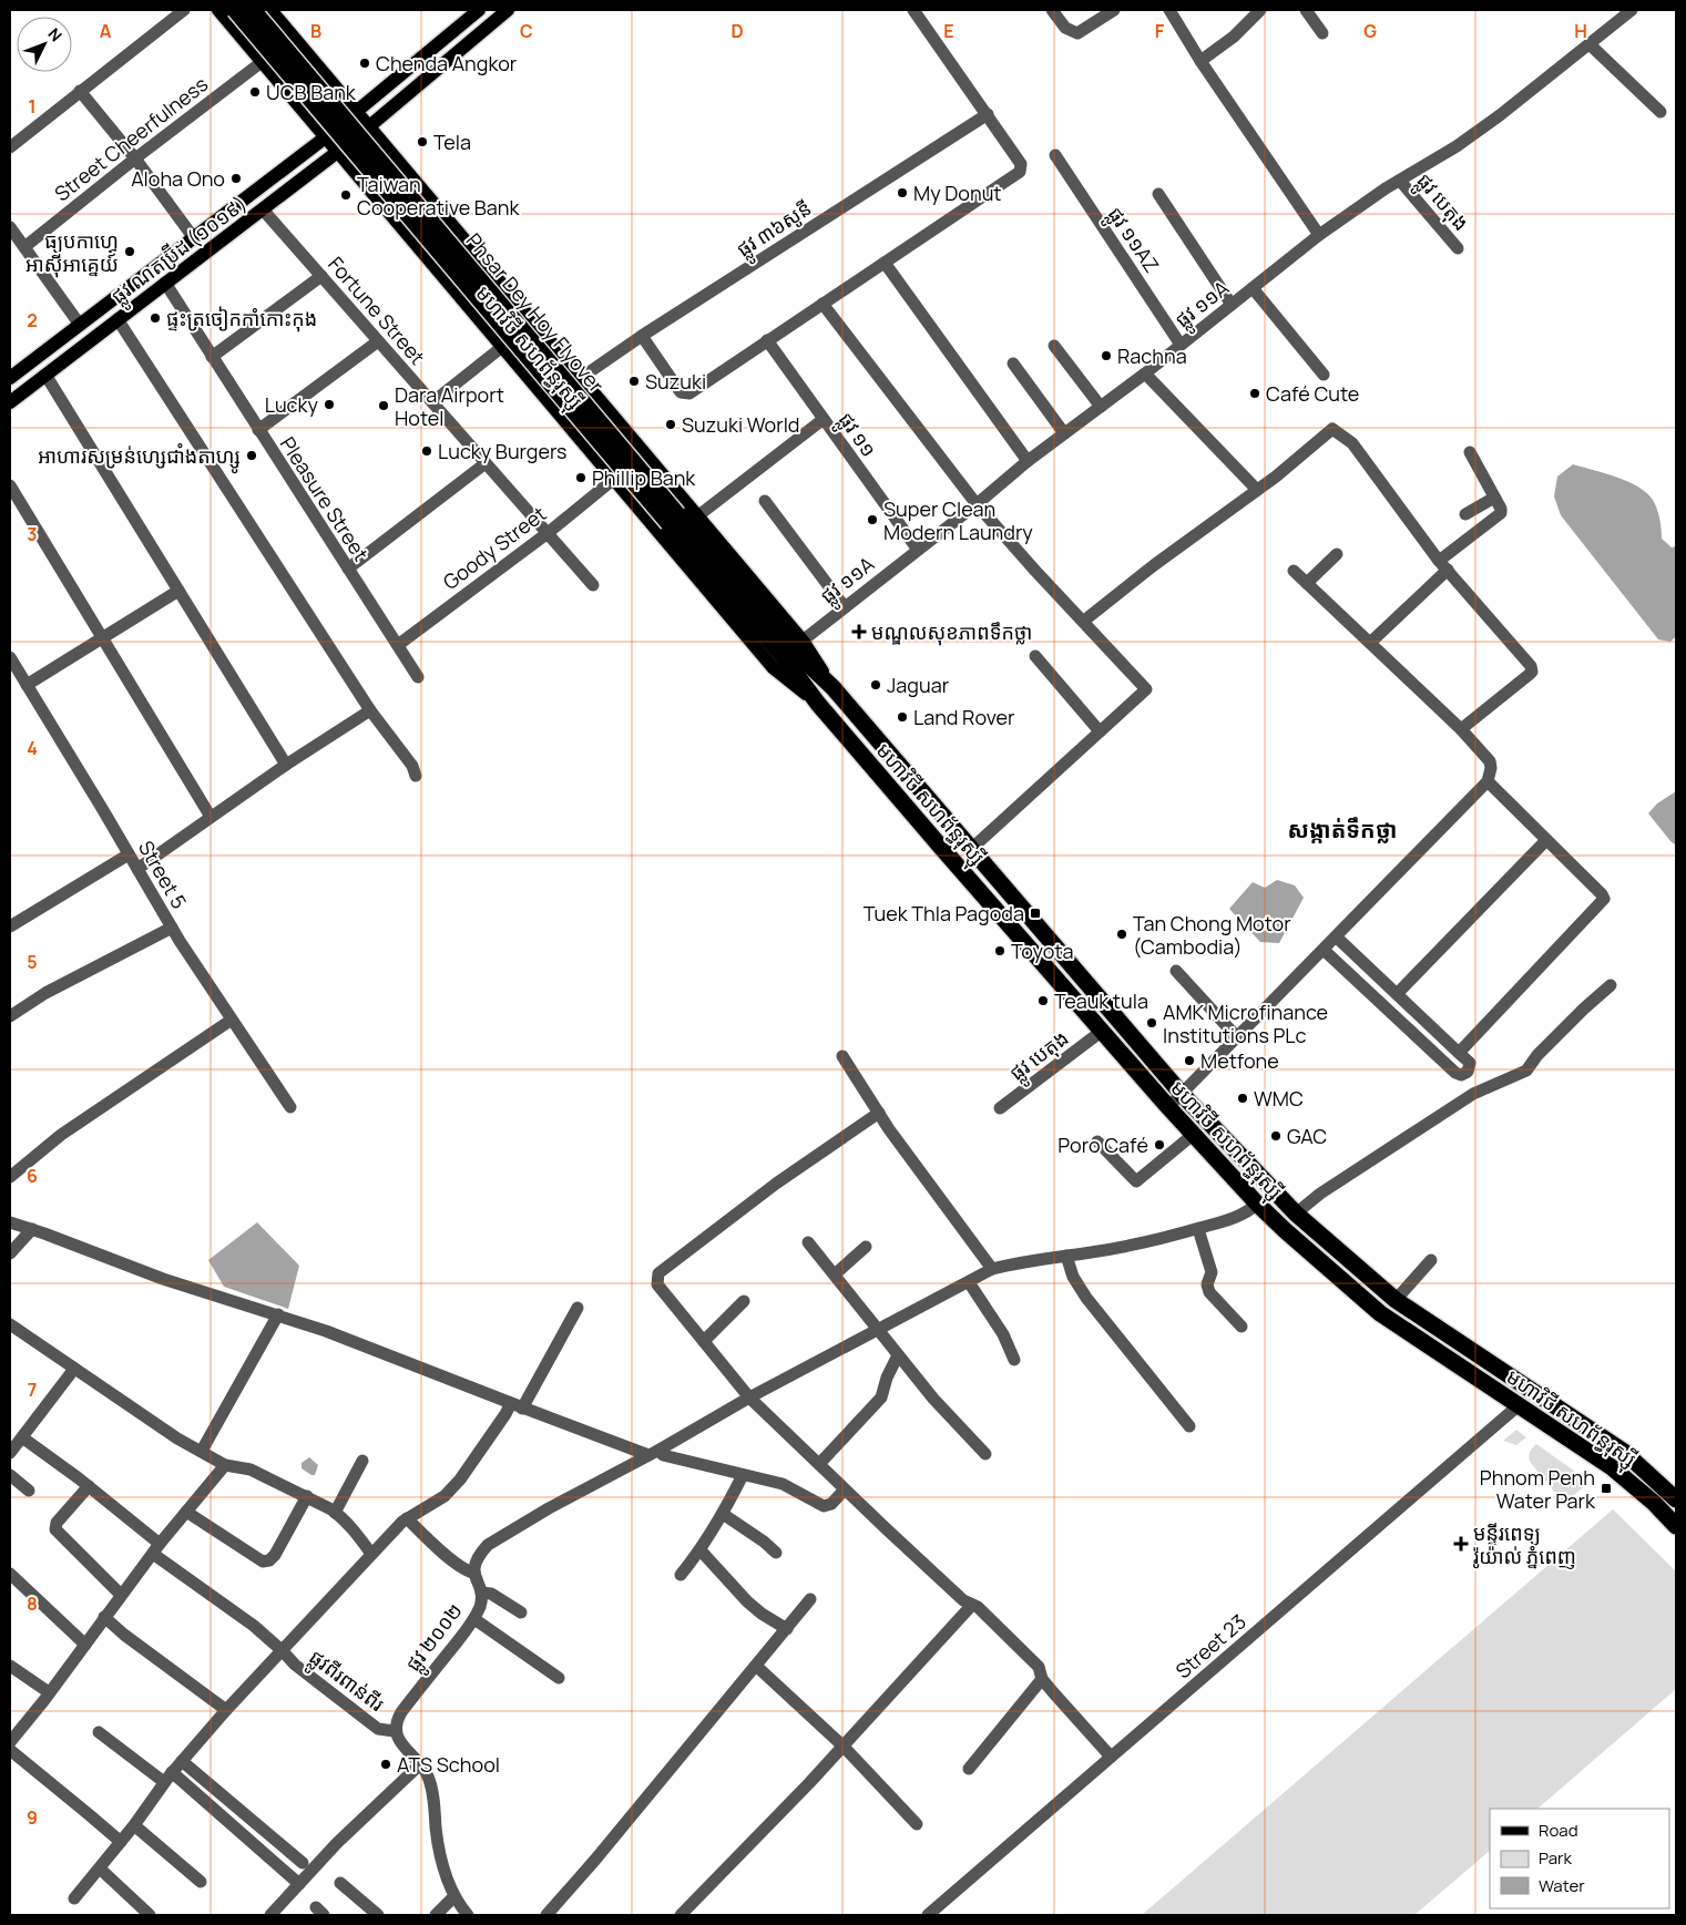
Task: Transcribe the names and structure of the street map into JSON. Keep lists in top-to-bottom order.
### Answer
{
  "streets": {
    "highway": ["Phsar Dey Hoy Flyover", "មហាវិថី សហព័ន្ធរុស្ស៊ី"],
    "main road": ["ផ្លូវ ណតប្រ៊ីដ (១០១៩)"],
    "street": [
      "Street Cheerfulness",
      "ផ្លូវ បេតុង",
      "ផ្លូវ ៣៦សូនី",
      "ផ្លូវ ១១AZ",
      "ផ្លូវ ១១A",
      "Fortune Street",
      "ផ្លូវ ១១",
      "Pleasure Street",
      "Goody Street",
      "Street 5",
      "ផ្លូវ ២០០២",
      "Street 23",
      "ផ្លូវពីរពាន់ពីរ"
    ]
  },
  "crossings": [
    ["Street Cheerfulness", "មហាវិថី សហព័ន្ធរុស្ស៊ី"],
    ["ផ្លូវ បេតុង", "ផ្លូវ ១១A"],
    ["ផ្លូវ បេតុង", "មហាវិថី សហព័ន្ធរុស្ស៊ី"],
    ["ផ្លូវ ៣៦សូនី", "មហាវិថី សហព័ន្ធរុស្ស៊ី"],
    ["ផ្លូវ ១១AZ", "ផ្លូវ ១១A"],
    ["ផ្លូវ ណតប្រ៊ីដ (១០១៩)", "Fortune Street"],
    ["ផ្លូវ ណតប្រ៊ីដ (១០១៩)", "មហាវិថី សហព័ន្ធរុស្ស៊ី"],
    ["ផ្លូវ ណតប្រ៊ីដ (១០១៩)", "Pleasure Street"],
    ["ផ្លូវ ១១A", "មហាវិថី សហព័ន្ធរុស្ស៊ី"],
    ["ផ្លូវ ១១A", "ផ្លូវ ១១"],
    ["Fortune Street", "Goody Street"],
    ["Phsar Dey Hoy Flyover", "មហាវិថី សហព័ន្ធរុស្ស៊ី"],
    ["មហាវិថី សហព័ន្ធរុស្ស៊ី", "Goody Street"],
    ["មហាវិថី សហព័ន្ធរុស្ស៊ី", "Street 23"],
    ["Pleasure Street", "Goody Street"],
    ["ផ្លូវ ២០០២", "ផ្លូវពីរពាន់ពីរ"]
  ],
  "districts": ["សង្កាត់ទឹកថ្លា"],
  "places": {
    "other": [
      "Chenda Angkor",
      "UCB Bank",
      "Tela",
      "Aloha Ono",
      "My Donut",
      "Taiwan Cooperative Bank",
      "ធ្យូបកាហ្វេ អាស៊ីអាគ្នេយ៍",
      "ផ្ទះត្រចៀកកាំកោះកុង",
      "Rachna",
      "Suzuki",
      "Café Cute",
      "Lucky",
      "Dara Airport Hotel",
      "Suzuki World",
      "Lucky Burgers",
      "អាហារសម្រន់ហ្សេជាំងតាហ្សូ",
      "Phillip Bank",
      "Super Clean Modern Laundry",
      "Jaguar",
      "Land Rover",
      "Tan Chong Motor (Cambodia)",
      "Toyota",
      "Teauk tula",
      "AMK Microfinance Institutions PLc",
      "Metfone",
      "WMC",
      "GAC",
      "Poro Café",
      "ATS School"
    ],
    "health": ["មណ្ឌលសុខភាពទឹកថ្លា", "មន្ទីរពេទ្យ រ៉ូយ៉ាល់ ភ្នំពេញ"],
    "transit": ["Tuek Thla Pagoda", "Phnom Penh Water Park"]
  },
  "legend": ["Road", "Park", "Water"],
  "north": "top right",
  "grid": {
    "columns": [
      "A",
      "B",
      "C",
      "D",
      "E",
      "F",
      "G",
      "H"
    ],
    "rows": [
      "1",
      "2",
      "3",
      "4",
      "5",
      "6",
      "7",
      "8",
      "9"
    ]
  }
}
